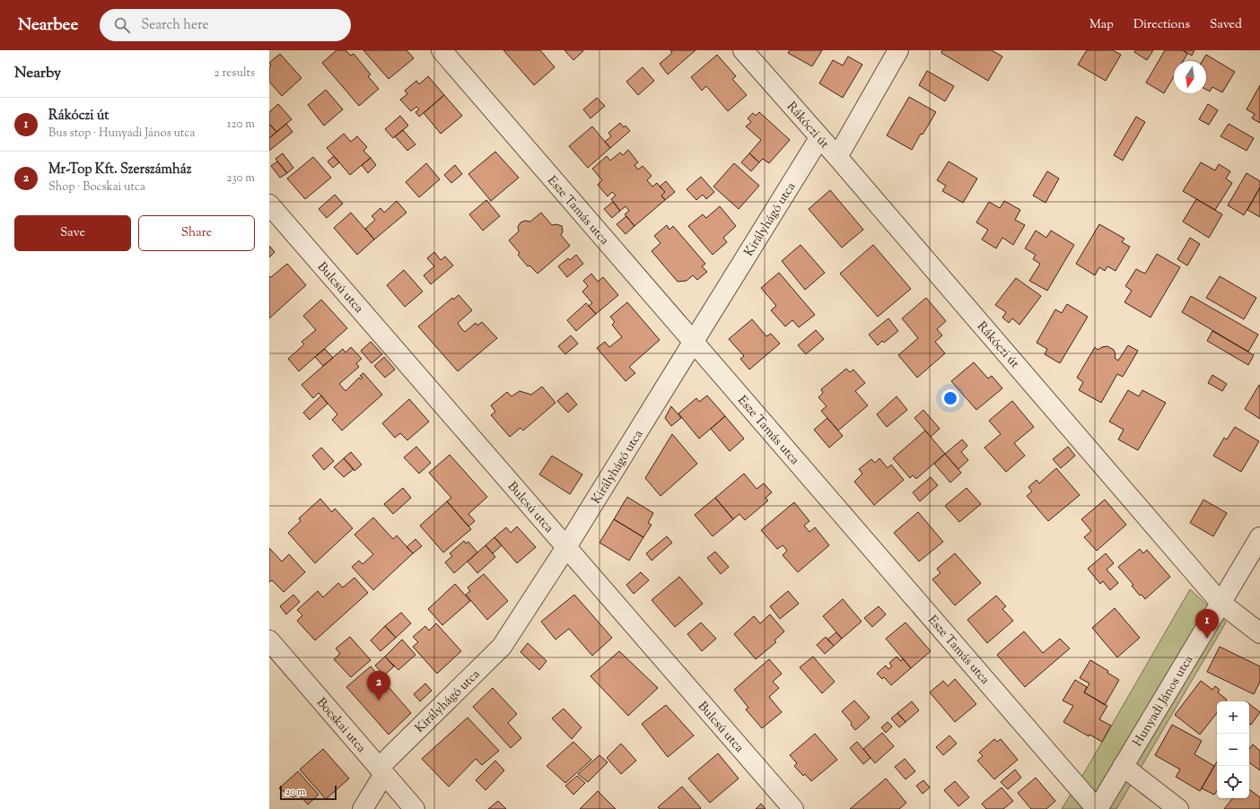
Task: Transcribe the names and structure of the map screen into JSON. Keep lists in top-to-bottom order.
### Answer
{
  "streets": {
    "street": [
      "Rákóczi út",
      "Esze Tamás utca",
      "Királyhágó utca",
      "Bulcsú utca",
      "Hunyadi János utca",
      "Bocskai utca"
    ]
  },
  "crossings": [
    ["Rákóczi út", "Királyhágó utca"],
    ["Rákóczi út", "Hunyadi János utca"],
    ["Esze Tamás utca", "Királyhágó utca"],
    ["Esze Tamás utca", "Hunyadi János utca"],
    ["Királyhágó utca", "Bulcsú utca"],
    ["Királyhágó utca", "Bocskai utca"]
  ],
  "scale_bar": "20 m",
  "north": "bottom",
  "page": {
    "header": "Nearbee",
    "search": "Search here",
    "nav": ["Map", "Directions", "Saved"],
    "heading": ["Nearby", "2 results"],
    "list": [
      {
        "mark": "1",
        "name": "Rákóczi út",
        "note": "Bus stop · Hunyadi János utca",
        "value": "120 m"
      },
      {
        "mark": "2",
        "name": "Mr-Top Kft. Szerszámház",
        "note": "Shop · Bocskai utca",
        "value": "230 m"
      }
    ],
    "buttons": ["Save", "Share"],
    "pins": ["1", "2"],
    "map_buttons": ["+", "−"],
    "scale": "20 m"
  }
}
